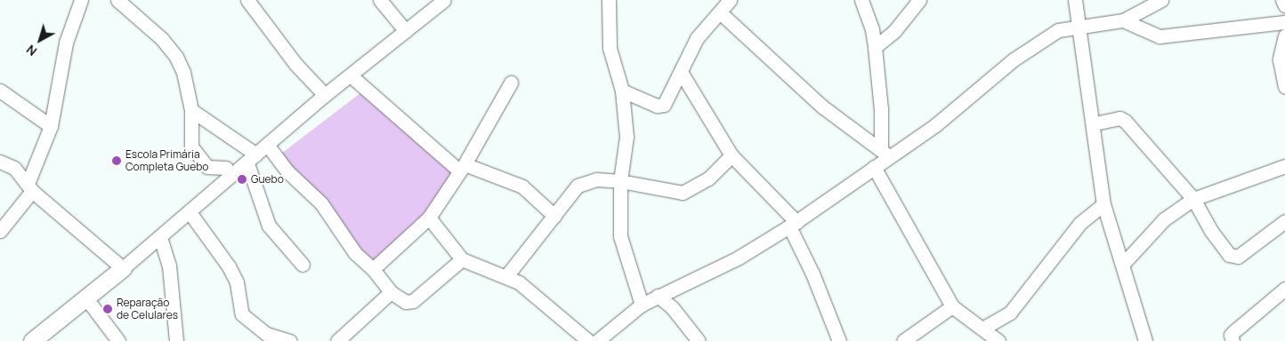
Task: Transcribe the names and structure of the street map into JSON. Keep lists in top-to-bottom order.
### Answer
{
  "places": ["Escola Primária Completa Guebo", "Guebo", "Reparação de Celulares"],
  "north": "bottom left"
}
